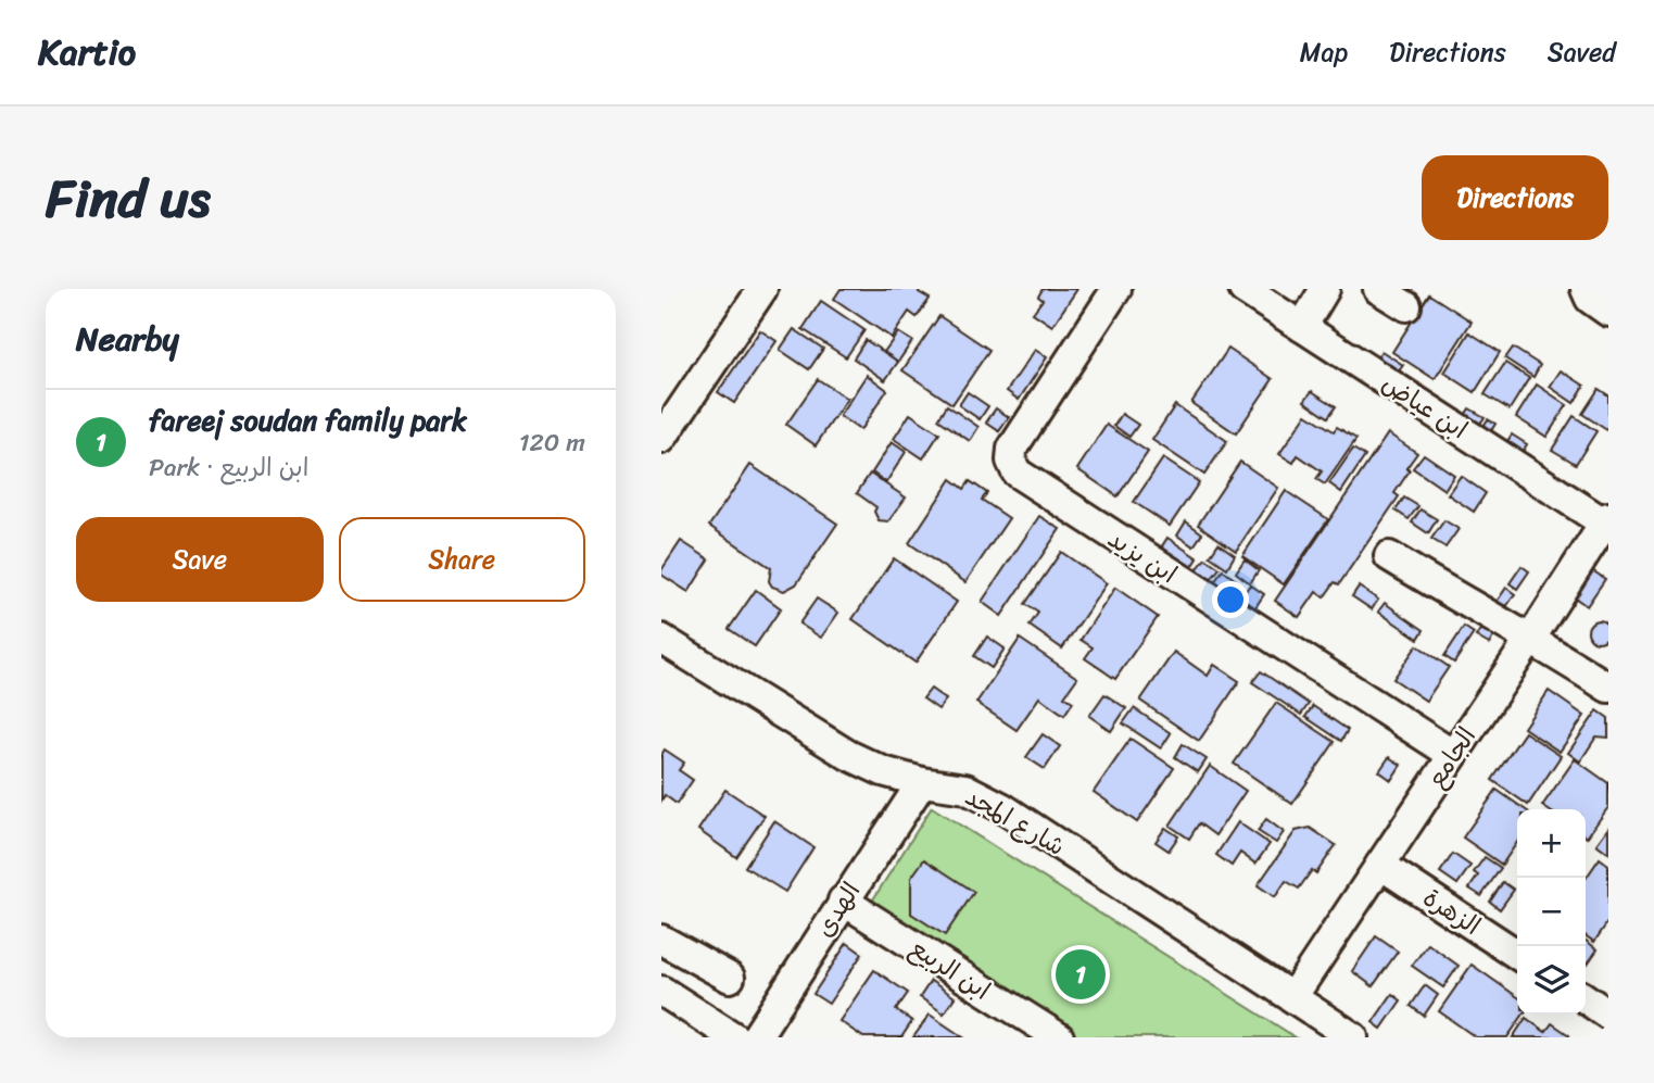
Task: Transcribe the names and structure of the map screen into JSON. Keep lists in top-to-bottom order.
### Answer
{
  "streets": {
    "street": [
      "ابن عياض",
      "ابن يزيد",
      "الجامع",
      "شارع المجد",
      "الهدى",
      "الزهرة",
      "ابن الربيع"
    ]
  },
  "crossings": [
    ["ابن عياض", "الجامع"],
    ["ابن يزيد", "الجامع"],
    ["الجامع", "شارع المجد"],
    ["الجامع", "الزهرة"],
    ["شارع المجد", "الهدى"],
    ["الهدى", "ابن الربيع"]
  ],
  "page": {
    "header": "Kartio",
    "nav": ["Map", "Directions", "Saved"],
    "title": "Find us",
    "buttons": [
      "Directions",
      ["Save", "Share"]
    ],
    "heading": "Nearby",
    "list": [
      {
        "mark": "1",
        "name": "fareej soudan family park",
        "note": "Park · ابن الربيع",
        "value": "120 m"
      }
    ],
    "map_buttons": ["+", "−"],
    "pins": "1"
  }
}
